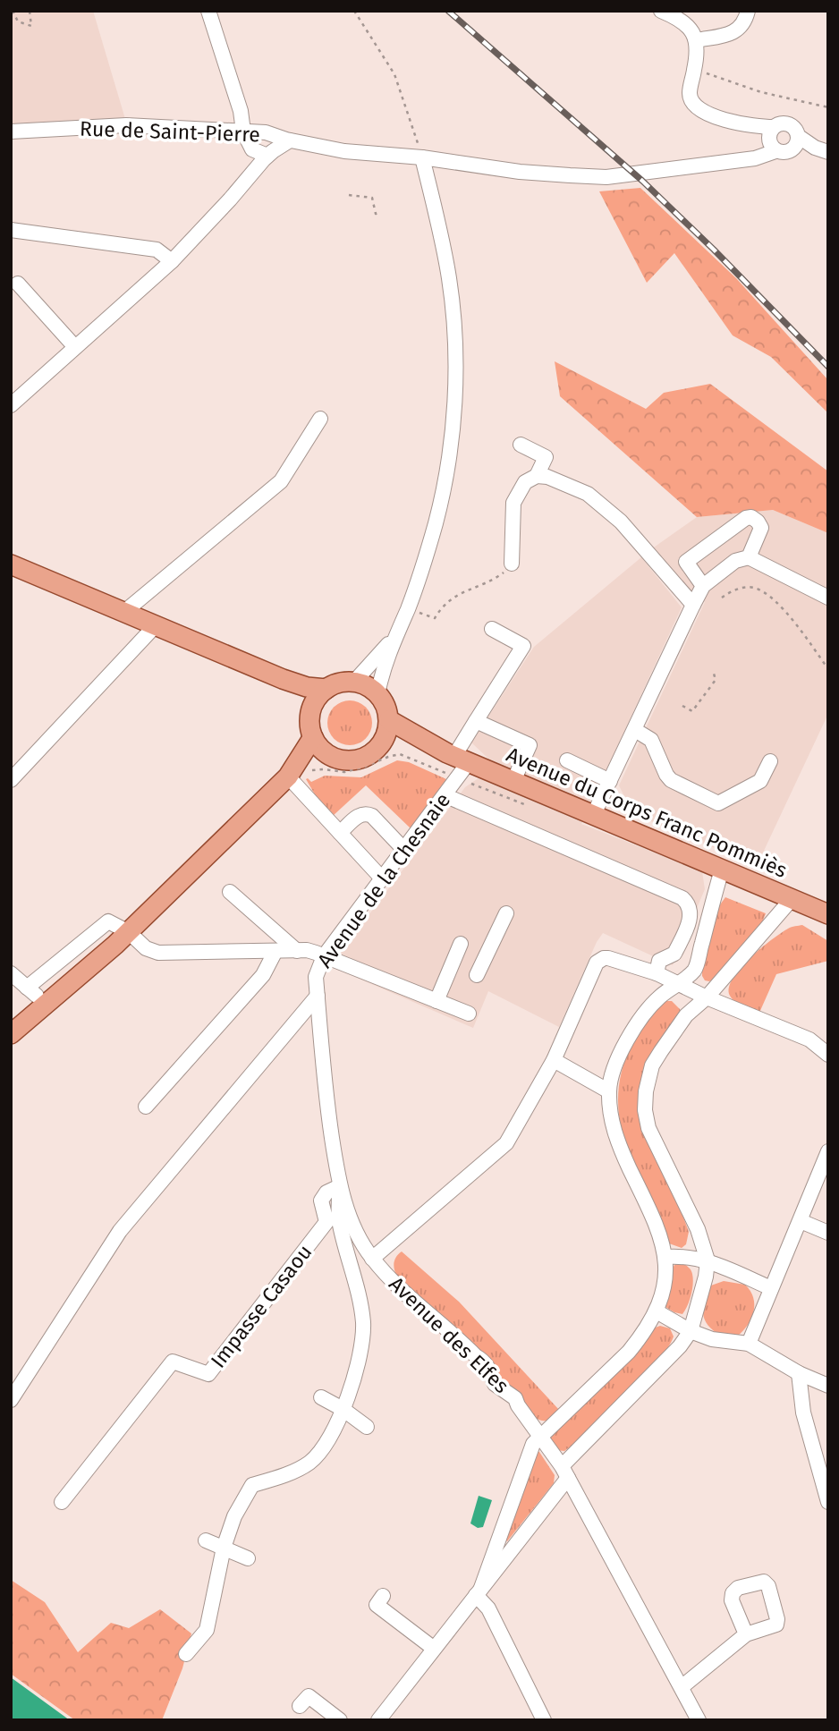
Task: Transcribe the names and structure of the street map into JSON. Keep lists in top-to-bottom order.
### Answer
{
  "streets": {
    "main road": ["Avenue du Corps Franc Pommiès"],
    "street": [
      "Rue de Saint-Pierre",
      "Avenue de la Chesnaie",
      "Impasse Casaou",
      "Avenue des Elfes"
    ]
  },
  "crossings": [
    ["Avenue du Corps Franc Pommiès", "Avenue de la Chesnaie"],
    ["Avenue de la Chesnaie", "Impasse Casaou"],
    ["Avenue de la Chesnaie", "Avenue des Elfes"]
  ]
}
